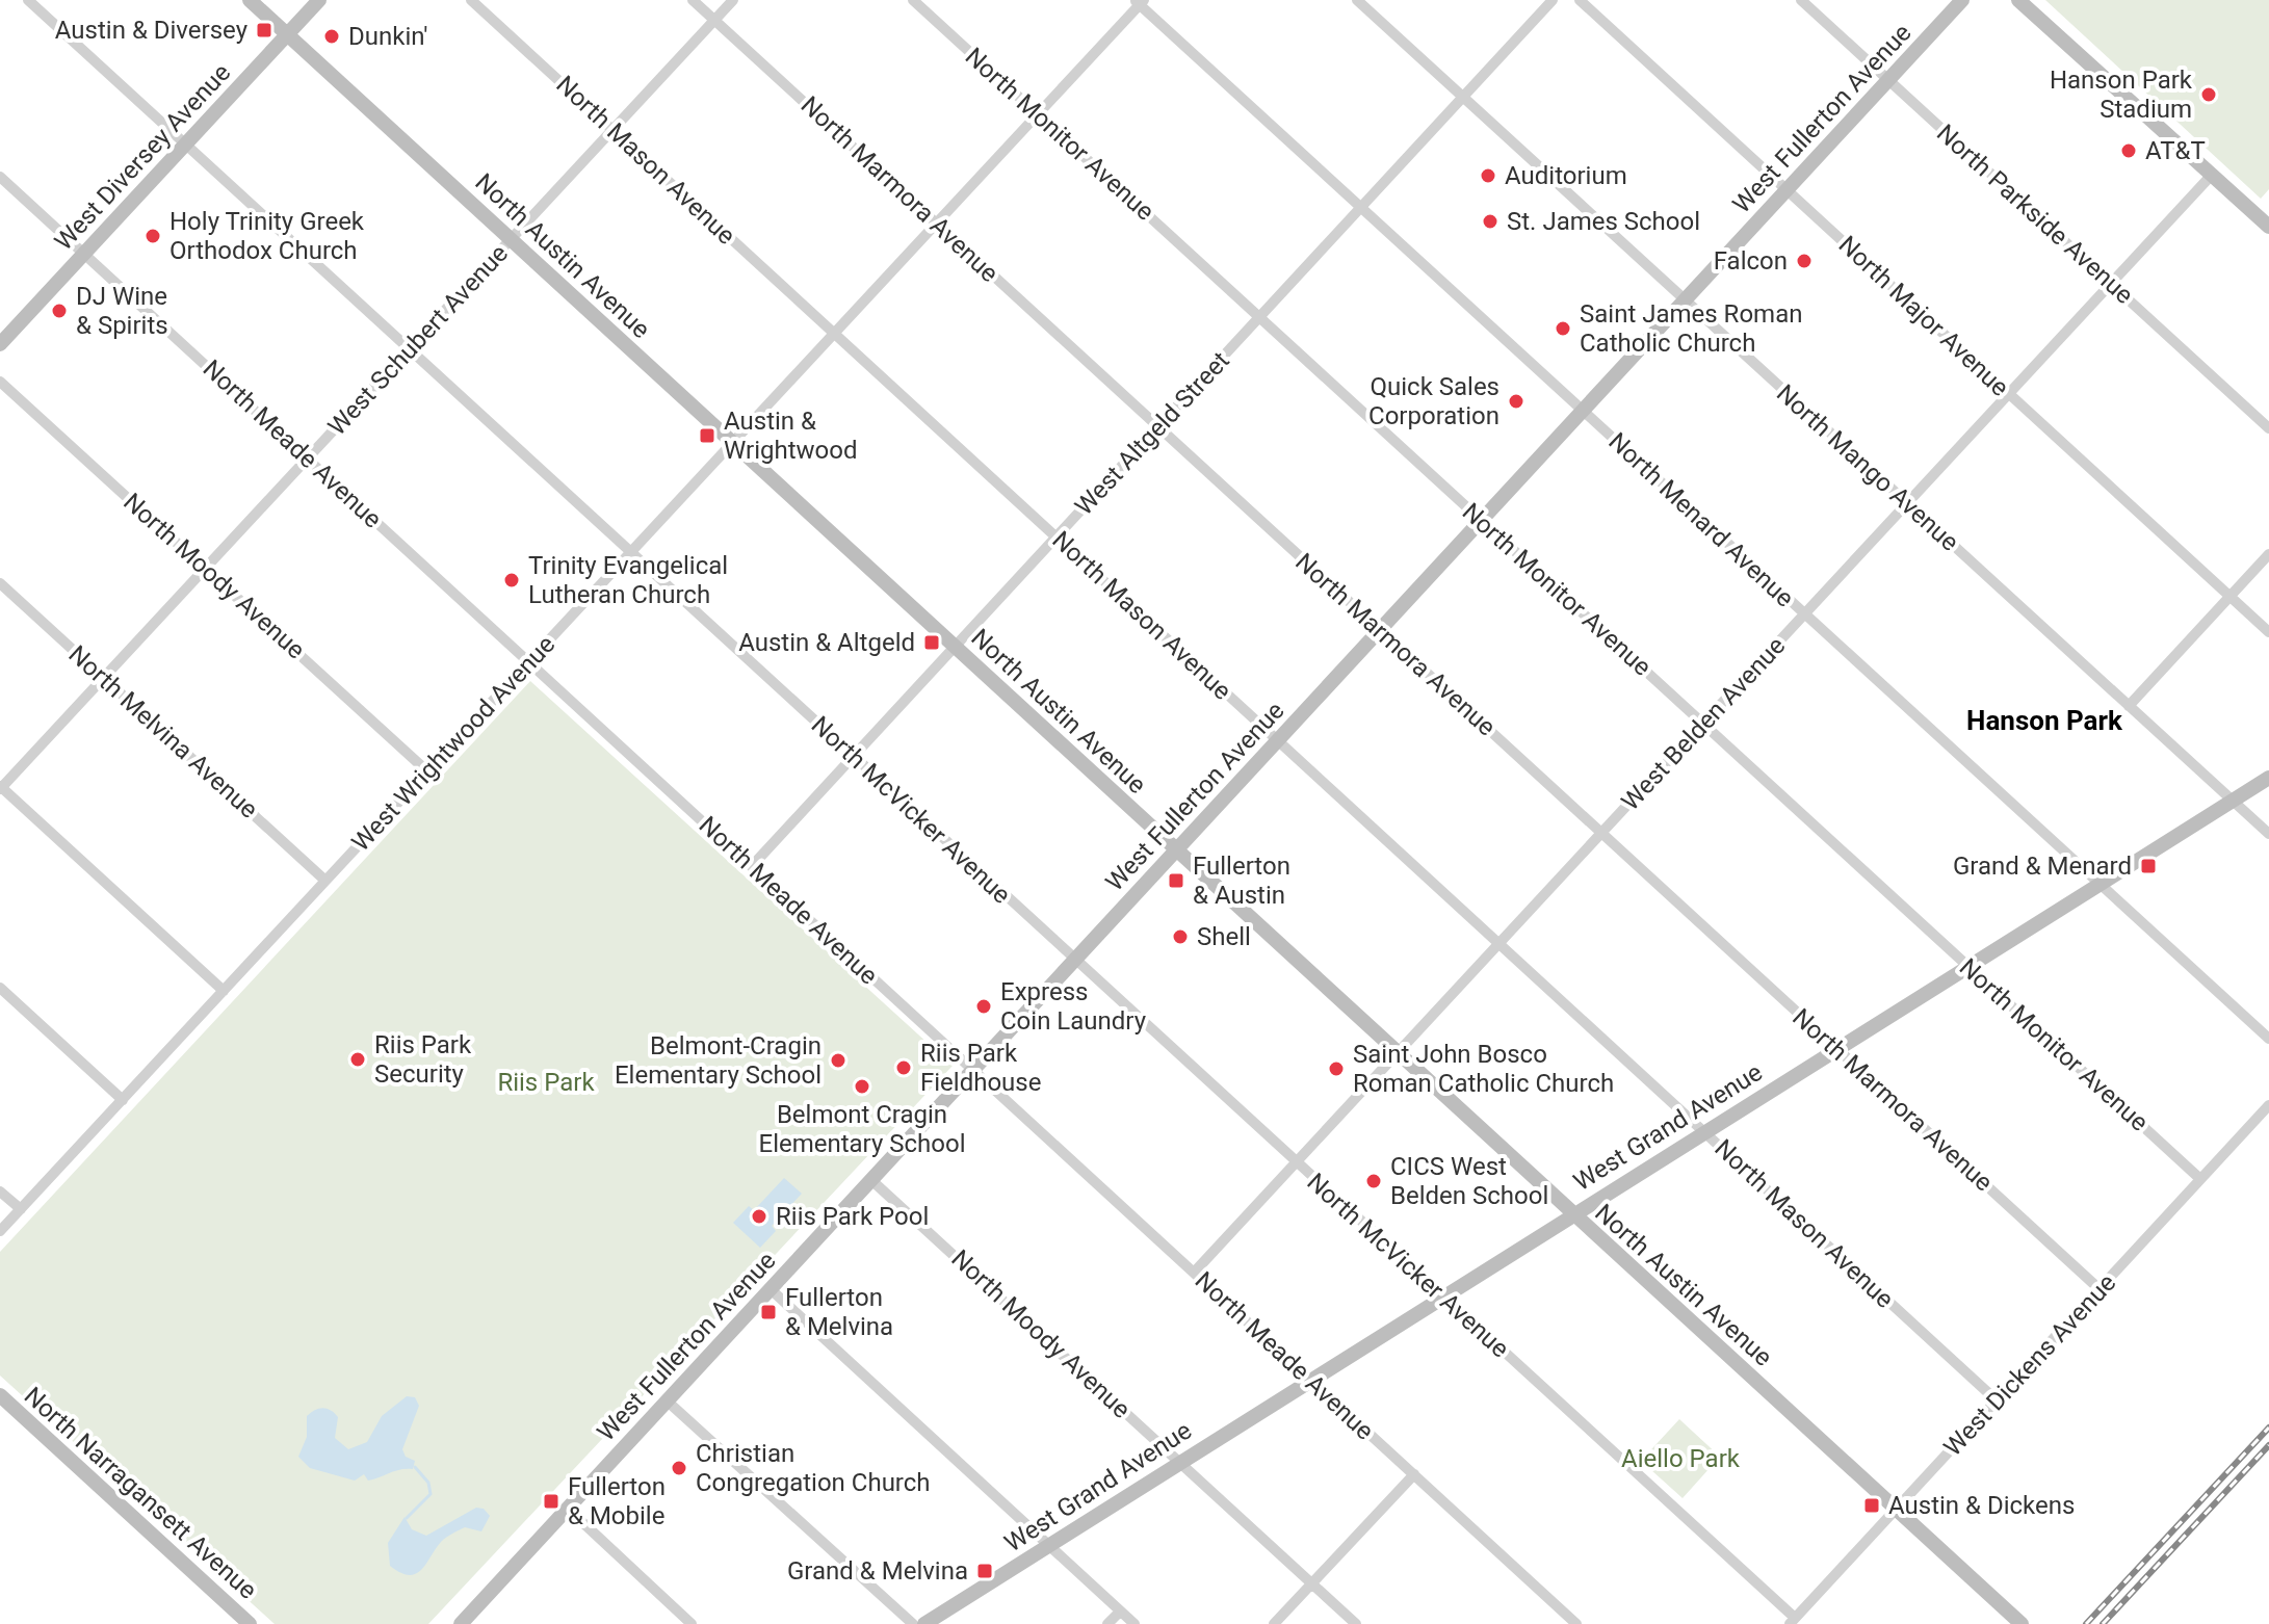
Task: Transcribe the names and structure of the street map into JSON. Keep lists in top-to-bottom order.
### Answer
{
  "streets": {
    "main road": [
      "West Fullerton Avenue",
      "West Diversey Avenue",
      "North Austin Avenue",
      "West Grand Avenue",
      "North Narragansett Avenue"
    ],
    "street": [
      "North Monitor Avenue",
      "North Mason Avenue",
      "North Marmora Avenue",
      "North Parkside Avenue",
      "North Major Avenue",
      "West Schubert Avenue",
      "West Altgeld Street",
      "North Meade Avenue",
      "North Mango Avenue",
      "North Menard Avenue",
      "North Moody Avenue",
      "West Belden Avenue",
      "North Melvina Avenue",
      "West Wrightwood Avenue",
      "North McVicker Avenue",
      "West Dickens Avenue"
    ]
  },
  "crossings": [
    ["West Fullerton Avenue", "North Monitor Avenue"],
    ["West Fullerton Avenue", "North Mason Avenue"],
    ["West Fullerton Avenue", "North Marmora Avenue"],
    ["West Fullerton Avenue", "North Parkside Avenue"],
    ["West Fullerton Avenue", "North Austin Avenue"],
    ["West Fullerton Avenue", "North Major Avenue"],
    ["West Fullerton Avenue", "North Meade Avenue"],
    ["West Fullerton Avenue", "North Mango Avenue"],
    ["West Fullerton Avenue", "North Menard Avenue"],
    ["West Fullerton Avenue", "North Moody Avenue"],
    ["West Fullerton Avenue", "North McVicker Avenue"],
    ["North Monitor Avenue", "West Altgeld Street"],
    ["North Monitor Avenue", "West Belden Avenue"],
    ["North Monitor Avenue", "West Wrightwood Avenue"],
    ["North Monitor Avenue", "West Grand Avenue"],
    ["North Monitor Avenue", "West Dickens Avenue"],
    ["West Diversey Avenue", "North Austin Avenue"],
    ["West Diversey Avenue", "North Meade Avenue"],
    ["West Diversey Avenue", "North McVicker Avenue"],
    ["North Mason Avenue", "West Schubert Avenue"],
    ["North Mason Avenue", "West Altgeld Street"],
    ["North Mason Avenue", "West Belden Avenue"],
    ["North Mason Avenue", "West Wrightwood Avenue"],
    ["North Mason Avenue", "West Grand Avenue"],
    ["North Mason Avenue", "West Dickens Avenue"],
    ["North Marmora Avenue", "West Schubert Avenue"],
    ["North Marmora Avenue", "West Altgeld Street"],
    ["North Marmora Avenue", "West Belden Avenue"],
    ["North Marmora Avenue", "West Wrightwood Avenue"],
    ["North Marmora Avenue", "West Grand Avenue"],
    ["North Marmora Avenue", "West Dickens Avenue"],
    ["North Parkside Avenue", "West Belden Avenue"],
    ["North Austin Avenue", "West Schubert Avenue"],
    ["North Austin Avenue", "West Altgeld Street"],
    ["North Austin Avenue", "West Belden Avenue"],
    ["North Austin Avenue", "West Wrightwood Avenue"],
    ["North Austin Avenue", "West Grand Avenue"],
    ["North Austin Avenue", "West Dickens Avenue"],
    ["North Major Avenue", "West Belden Avenue"],
    ["West Schubert Avenue", "North Meade Avenue"],
    ["West Schubert Avenue", "North Moody Avenue"],
    ["West Schubert Avenue", "North Melvina Avenue"],
    ["West Schubert Avenue", "North McVicker Avenue"],
    ["West Altgeld Street", "North Meade Avenue"],
    ["West Altgeld Street", "North Mango Avenue"],
    ["West Altgeld Street", "North Menard Avenue"],
    ["West Altgeld Street", "North McVicker Avenue"],
    ["North Meade Avenue", "West Belden Avenue"],
    ["North Meade Avenue", "West Wrightwood Avenue"],
    ["North Meade Avenue", "West Grand Avenue"],
    ["North Mango Avenue", "West Belden Avenue"],
    ["North Mango Avenue", "West Grand Avenue"],
    ["North Menard Avenue", "West Belden Avenue"],
    ["North Menard Avenue", "West Wrightwood Avenue"],
    ["North Menard Avenue", "West Grand Avenue"],
    ["North Moody Avenue", "West Wrightwood Avenue"],
    ["North Moody Avenue", "West Grand Avenue"],
    ["West Belden Avenue", "North McVicker Avenue"],
    ["North Melvina Avenue", "West Wrightwood Avenue"],
    ["West Wrightwood Avenue", "North McVicker Avenue"],
    ["North McVicker Avenue", "West Grand Avenue"],
    ["North McVicker Avenue", "West Dickens Avenue"]
  ],
  "districts": ["Hanson Park"],
  "parks": ["Riis Park", "Aiello Park"],
  "places": {
    "transit": [
      "Austin & Diversey",
      "Austin & Wrightwood",
      "Austin & Altgeld",
      "Grand & Menard",
      "Fullerton & Austin",
      "Fullerton & Melvina",
      "Fullerton & Mobile",
      "Austin & Dickens",
      "Grand & Melvina"
    ],
    "other": [
      "Dunkin'",
      "Hanson Park Stadium",
      "AT&T",
      "Auditorium",
      "St. James School",
      "Holy Trinity Greek Orthodox Church",
      "Falcon",
      "DJ Wine & Spirits",
      "Saint James Roman Catholic Church",
      "Quick Sales Corporation",
      "Trinity Evangelical Lutheran Church",
      "Shell",
      "Express Coin Laundry",
      "Riis Park Security",
      "Belmont-Cragin Elementary School",
      "Riis Park Fieldhouse",
      "Saint John Bosco Roman Catholic Church",
      "Belmont Cragin Elementary School",
      "CICS West Belden School",
      "Riis Park Pool",
      "Christian Congregation Church"
    ]
  }
}
